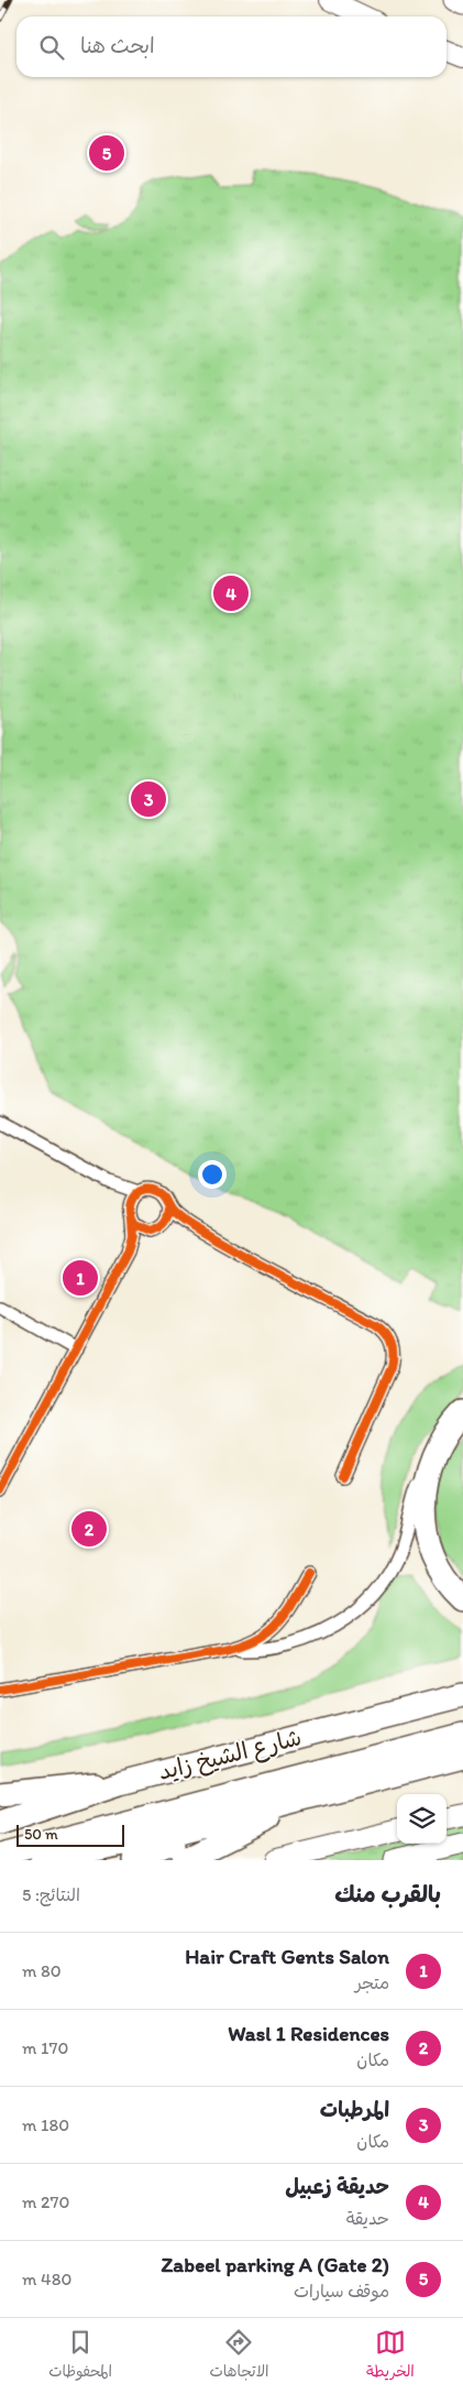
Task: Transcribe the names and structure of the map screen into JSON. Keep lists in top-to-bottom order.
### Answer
{
  "streets": {
    "highway": ["شارع الشيخ زايد"]
  },
  "scale_bar": "50 m",
  "page": {
    "search": "ابحث هنا",
    "pins": [
      "5",
      "4",
      "3",
      "1",
      "2"
    ],
    "scale": "50 m",
    "heading": ["بالقرب منك", "النتائج: 5"],
    "list": [
      {
        "mark": "1",
        "name": "Hair Craft Gents Salon",
        "note": "متجر",
        "value": "80 m"
      },
      {
        "mark": "2",
        "name": "Wasl 1 Residences",
        "note": "مكان",
        "value": "170 m"
      },
      {
        "mark": "3",
        "name": "المرطبات",
        "note": "مكان",
        "value": "180 m"
      },
      {
        "mark": "4",
        "name": "حديقة زعبيل",
        "note": "حديقة",
        "value": "270 m"
      },
      {
        "mark": "5",
        "name": "Zabeel parking A (Gate 2)",
        "note": "موقف سيارات",
        "value": "480 m"
      }
    ],
    "nav": ["الخريطة", "الاتجاهات", "المحفوظات"]
  }
}
